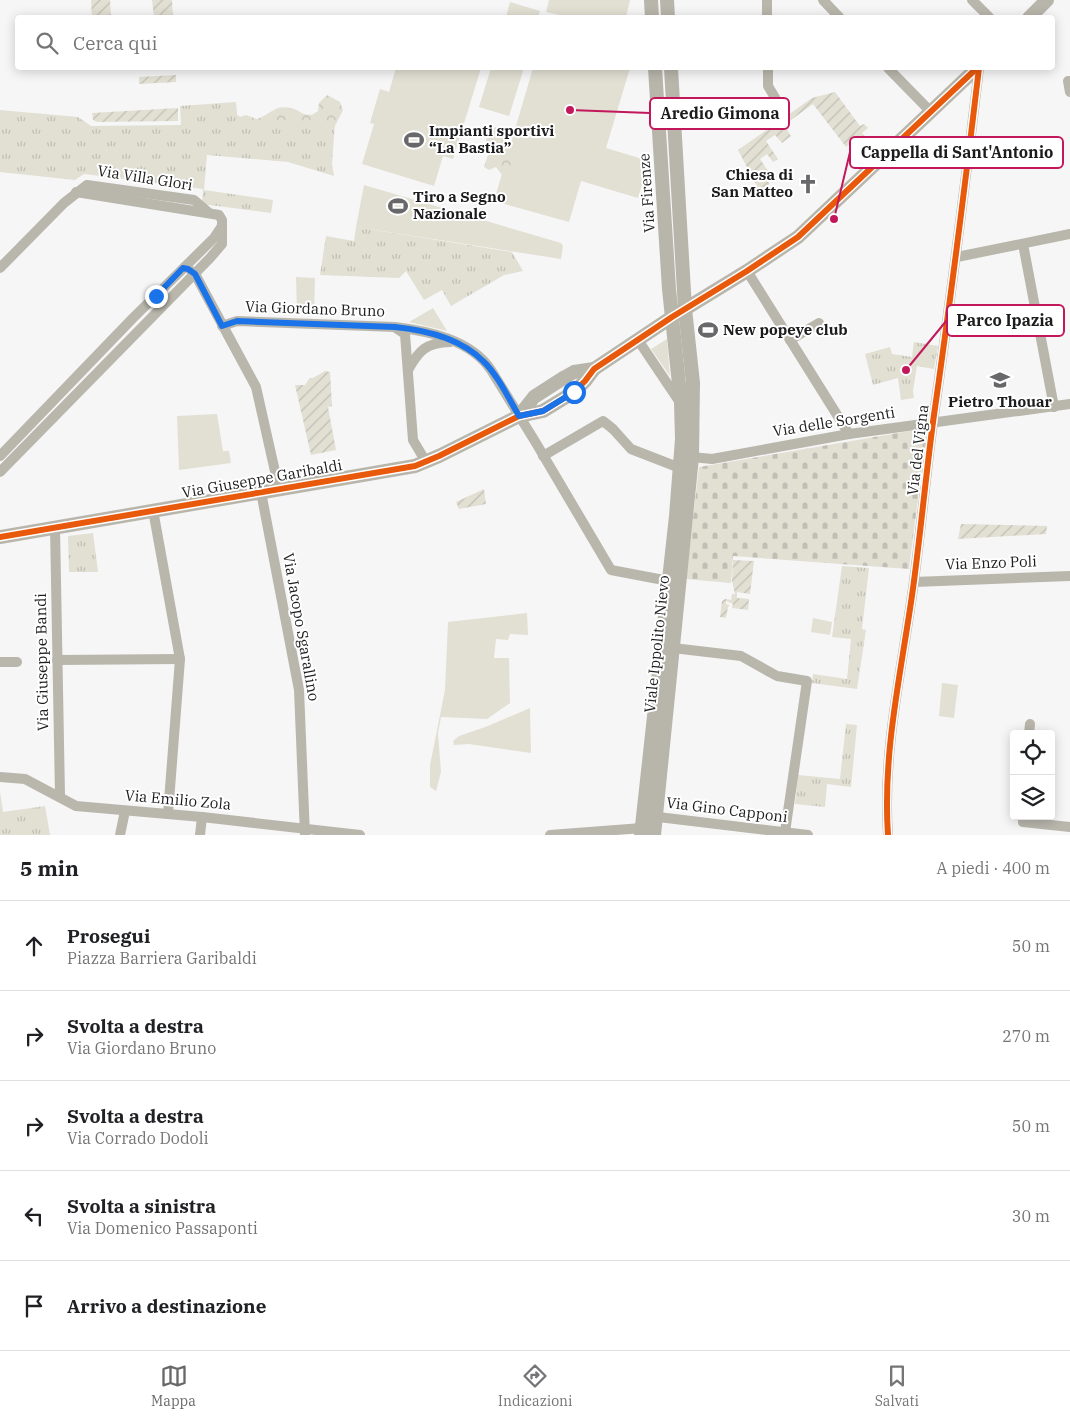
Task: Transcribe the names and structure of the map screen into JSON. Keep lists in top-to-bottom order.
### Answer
{
  "streets": {
    "main road": ["Via Firenze", "Via Giuseppe Garibaldi", "Viale Ippolito Nievo"],
    "street": [
      "Via Villa Glori",
      "Via Giordano Bruno",
      "Via delle Sorgenti",
      "Via del Vigna",
      "Via Enzo Poli",
      "Via Jacopo Sgarallino",
      "Via Giuseppe Bandi",
      "Via Emilio Zola",
      "Via Gino Capponi"
    ]
  },
  "crossings": [
    ["Via Firenze", "Via delle Sorgenti"],
    ["Via Firenze", "Viale Ippolito Nievo"],
    ["Via Giordano Bruno", "Via Giuseppe Garibaldi"],
    ["Via Giordano Bruno", "Viale Ippolito Nievo"],
    ["Via delle Sorgenti", "Via del Vigna"],
    ["Via delle Sorgenti", "Viale Ippolito Nievo"],
    ["Via del Vigna", "Via Enzo Poli"],
    ["Via Giuseppe Garibaldi", "Via Jacopo Sgarallino"],
    ["Via Giuseppe Garibaldi", "Via Giuseppe Bandi"],
    ["Via Jacopo Sgarallino", "Via Emilio Zola"],
    ["Viale Ippolito Nievo", "Via Gino Capponi"],
    ["Via Giuseppe Bandi", "Via Emilio Zola"]
  ],
  "places": {
    "other": ["Aredio Gimona", "Cappella di Sant'Antonio", "Parco Ipazia"],
    "sports": ["Impianti sportivi “La Bastia”", "Tiro a Segno Nazionale", "New popeye club"],
    "church": ["Chiesa di San Matteo"],
    "school or university": ["Pietro Thouar"]
  },
  "page": {
    "search": "Cerca qui",
    "heading": ["5 min", "A piedi · 400 m"],
    "list": [
      ["Prosegui", "Piazza Barriera Garibaldi", "50 m"],
      ["Svolta a destra", "Via Giordano Bruno", "270 m"],
      ["Svolta a destra", "Via Corrado Dodoli", "50 m"],
      ["Svolta a sinistra", "Via Domenico Passaponti", "30 m"],
      "Arrivo a destinazione"
    ],
    "nav": ["Mappa", "Indicazioni", "Salvati"]
  }
}
